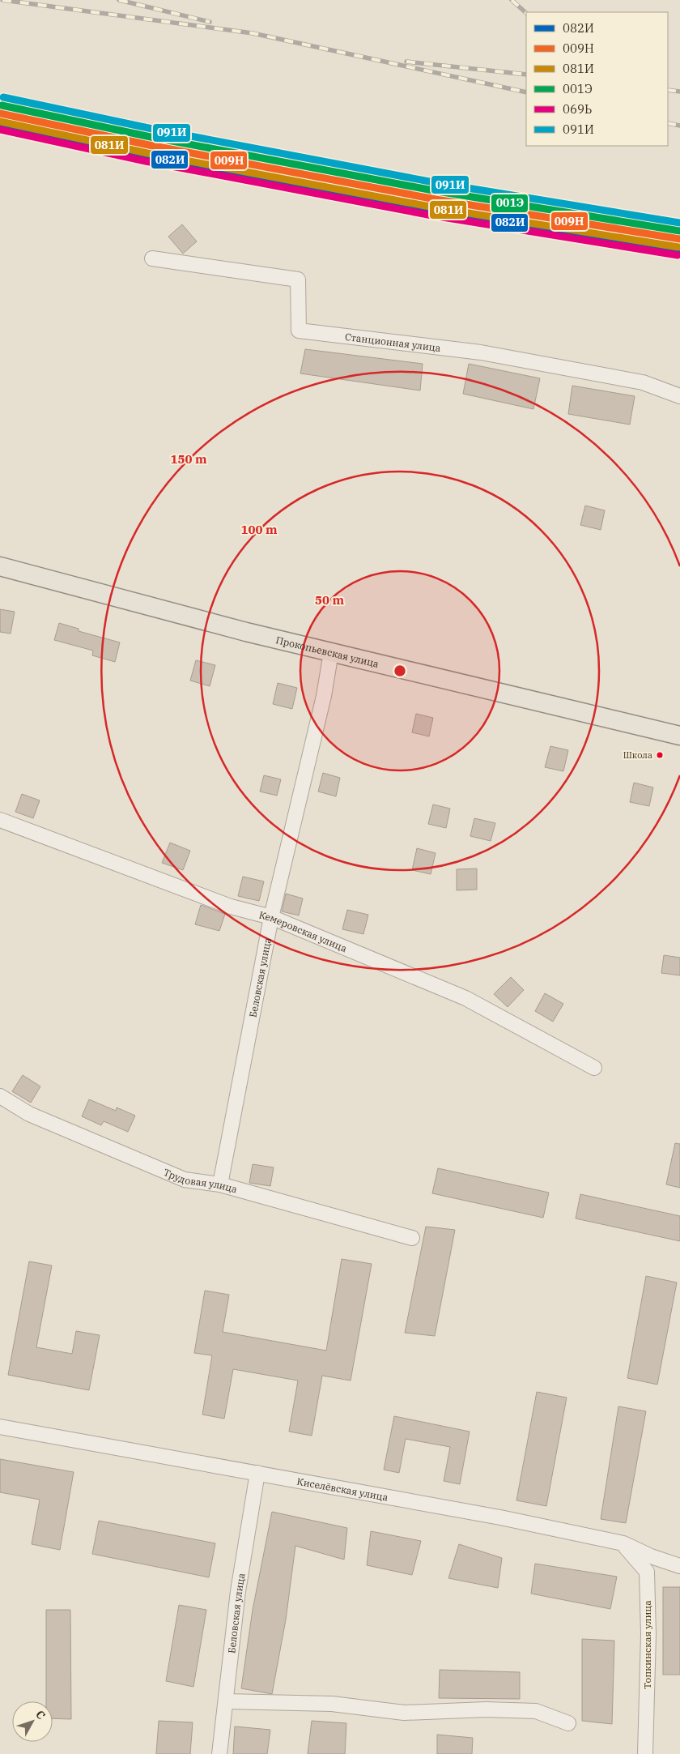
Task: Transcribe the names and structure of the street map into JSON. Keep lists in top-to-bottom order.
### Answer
{
  "streets": {
    "main road": ["Прокопьевская улица"],
    "street": [
      "Станционная улица",
      "Кемеровская улица",
      "Беловская улица",
      "Трудовая улица",
      "Киселёвская улица",
      "Топкинская улица"
    ]
  },
  "crossings": [
    ["Прокопьевская улица", "Беловская улица"],
    ["Кемеровская улица", "Беловская улица"],
    ["Беловская улица", "Трудовая улица"],
    ["Беловская улица", "Киселёвская улица"],
    ["Киселёвская улица", "Топкинская улица"]
  ],
  "places": ["Школа"],
  "lines": [
    "transit line 091И",
    "transit line 001Э",
    "transit line 009Н",
    "transit line 081И",
    "transit line 082И",
    "transit line 069Ь"
  ],
  "legend": [
    "082И",
    "009Н",
    "081И",
    "001Э",
    "069Ь",
    "091И"
  ],
  "north": "top right",
  "rings": ["150 m", "100 m", "50 m"]
}
